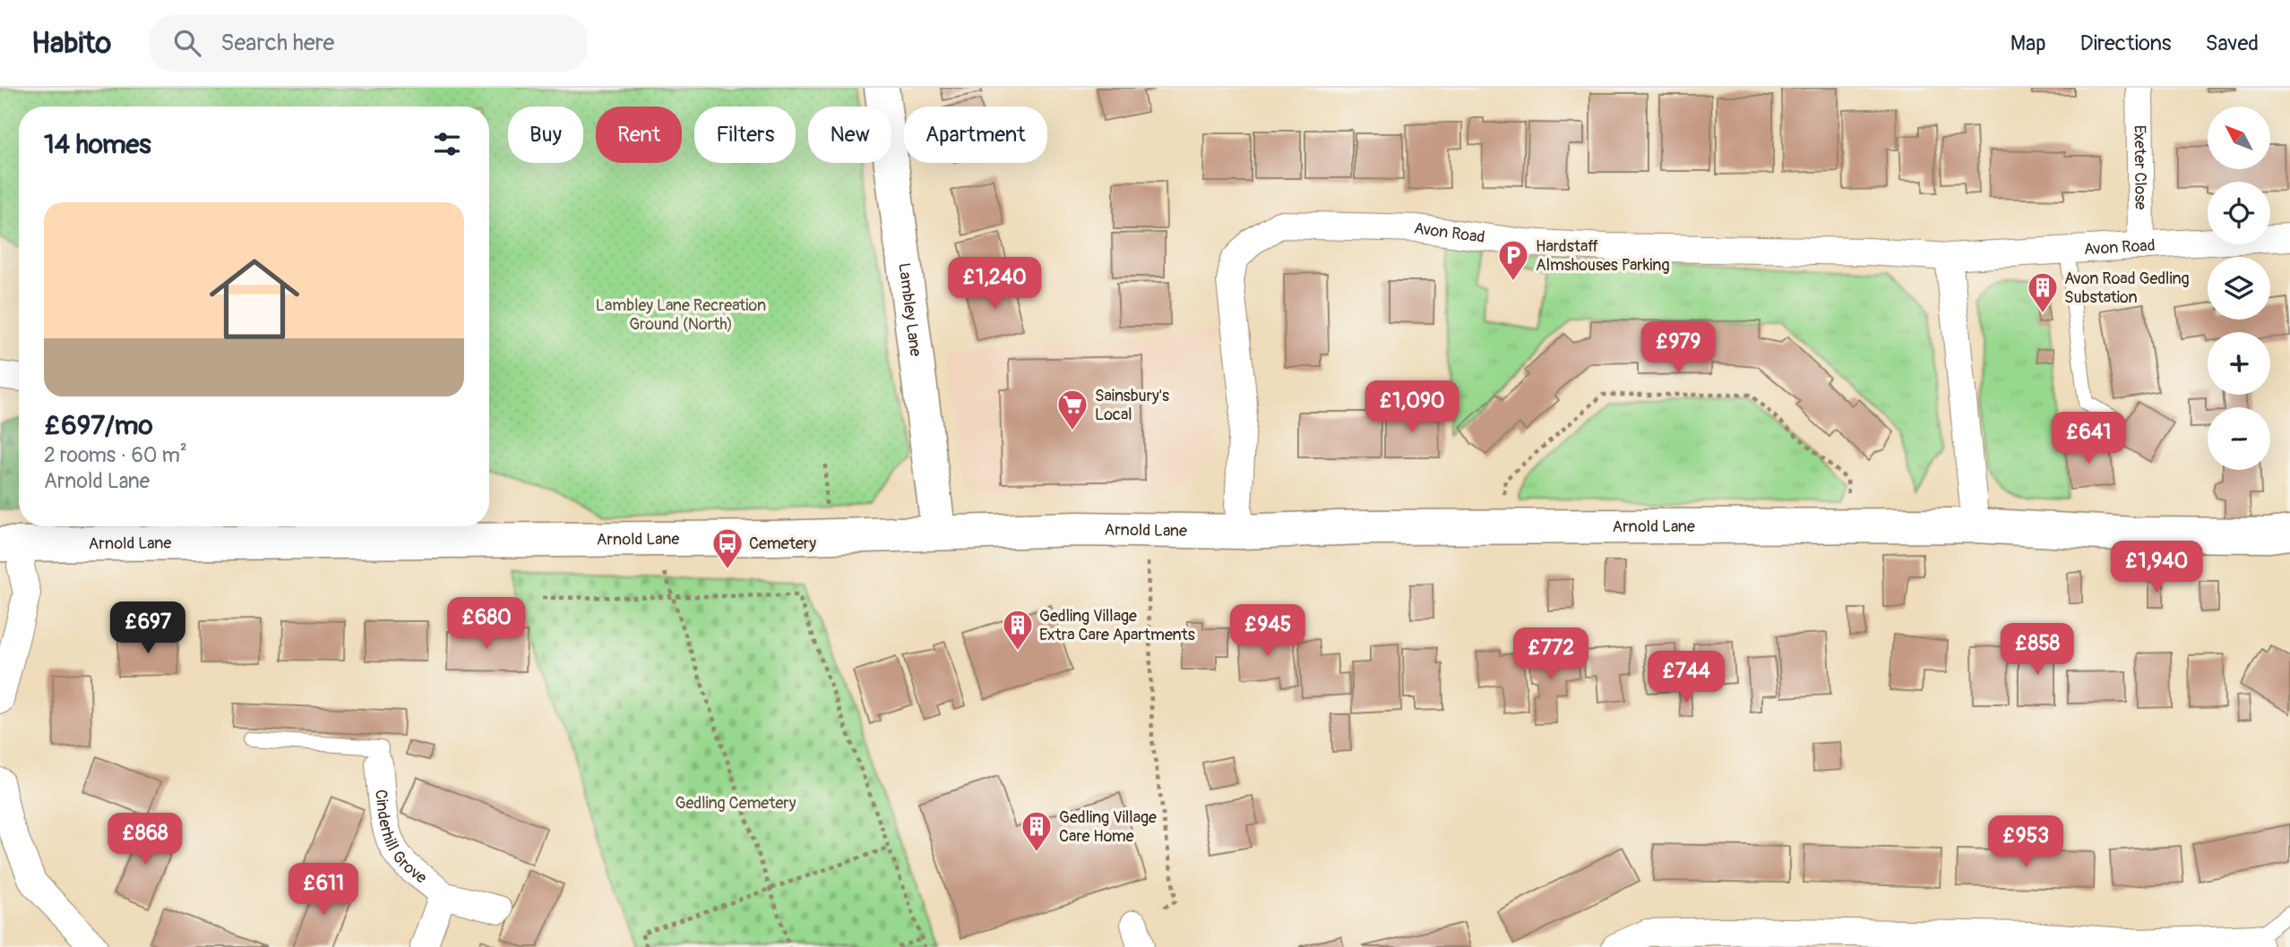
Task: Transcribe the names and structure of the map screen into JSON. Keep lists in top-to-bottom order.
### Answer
{
  "streets": {
    "street": [
      "Exeter Close",
      "Avon Road",
      "Lambley Lane",
      "Arnold Lane",
      "Cinderhill Grove"
    ]
  },
  "crossings": [
    ["Exeter Close", "Avon Road"],
    ["Avon Road", "Arnold Lane"],
    ["Lambley Lane", "Arnold Lane"]
  ],
  "parks": ["Lambley Lane Recreation Ground (North)", "Gedling Cemetery"],
  "places": {
    "parking": ["Hardstaff Almshouses Parking"],
    "building": ["Avon Road Gedling Substation", "Gedling Village Extra Care Apartments", "Gedling Village Care Home"],
    "supermarket": ["Sainsbury's Local"],
    "bus stop": ["Cemetery"]
  },
  "north": "top left",
  "page": {
    "header": "Habito",
    "search": "Search here",
    "nav": ["Map", "Directions", "Saved"],
    "map_buttons": ["+", "−"],
    "chip": [
      "Buy",
      "Rent",
      "Filters",
      "New",
      "Apartment"
    ],
    "heading": "14 homes",
    "list": [
      {
        "name": "£697/mo",
        "note": "2 rooms · 60 m² · Arnold Lane"
      }
    ],
    "price": [
      "£1,240",
      "£979",
      "£1,090",
      "£641",
      "£1,940",
      "£680",
      "£697",
      "£945",
      "£858",
      "£772",
      "£744",
      "£868",
      "£953",
      "£611"
    ]
  }
}
